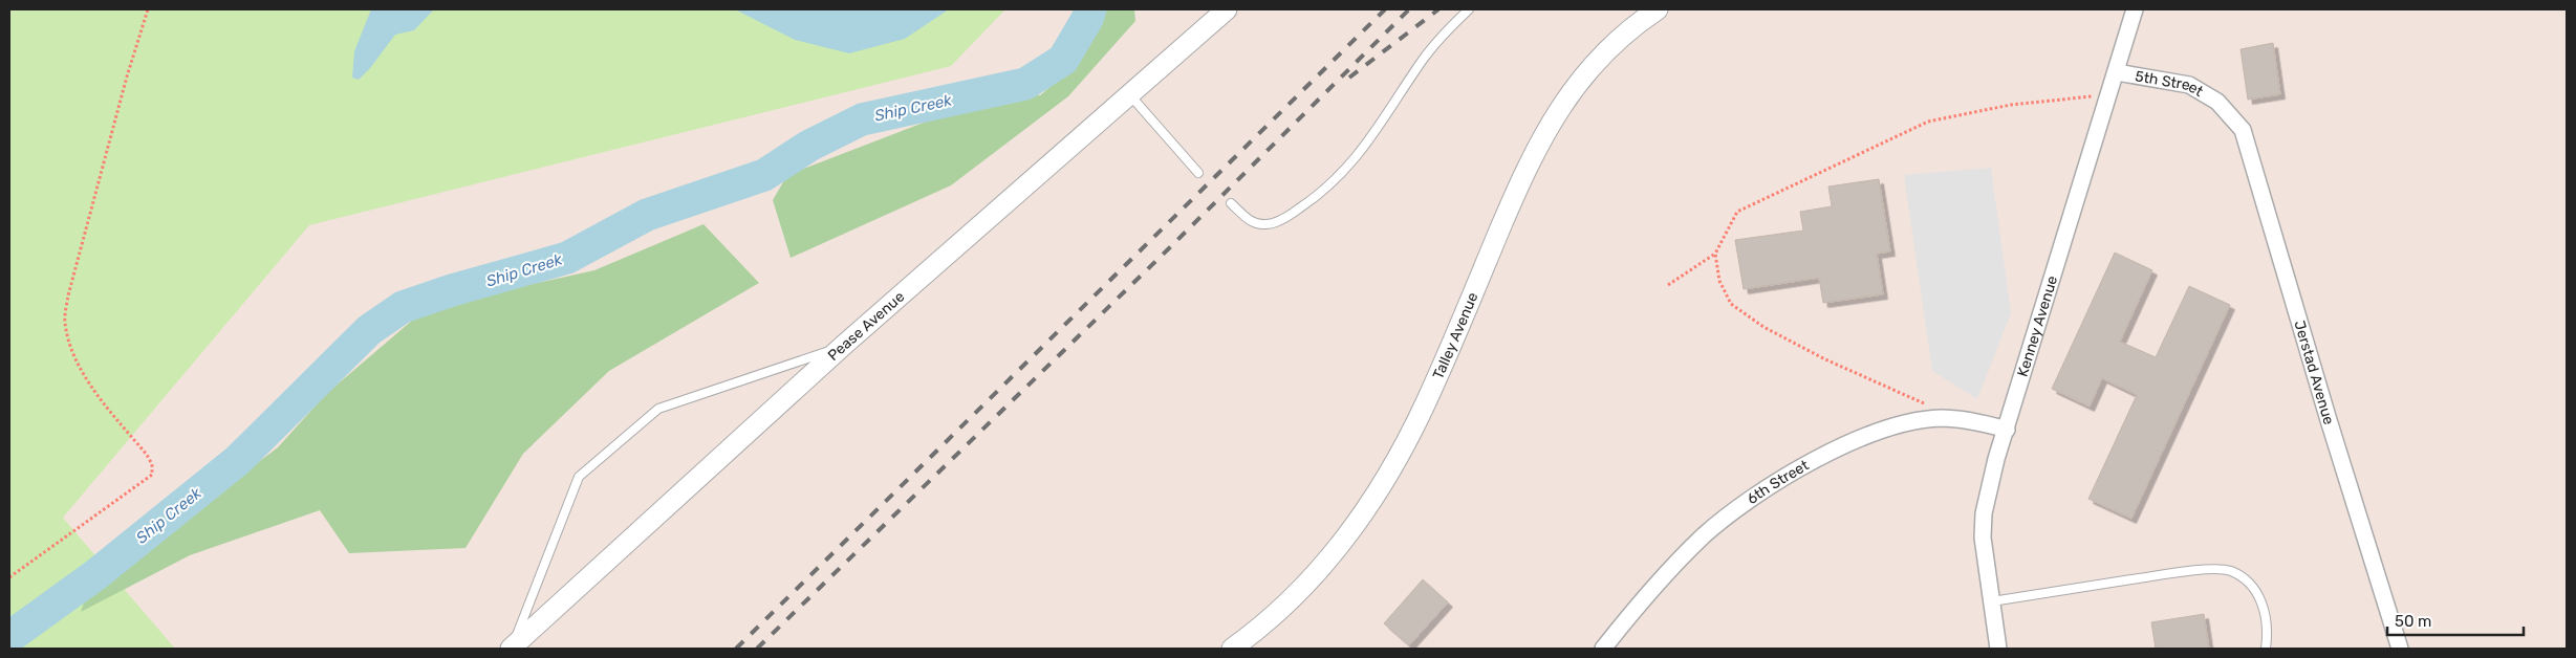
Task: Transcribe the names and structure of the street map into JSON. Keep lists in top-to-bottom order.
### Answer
{
  "streets": {
    "street": [
      "5th Street",
      "Kenney Avenue",
      "Pease Avenue",
      "Talley Avenue",
      "Jerstad Avenue",
      "6th Street"
    ]
  },
  "crossings": [
    ["5th Street", "Kenney Avenue"],
    ["5th Street", "Jerstad Avenue"],
    ["Kenney Avenue", "6th Street"]
  ],
  "water": ["Ship Creek"],
  "scale_bar": "50 m"
}
